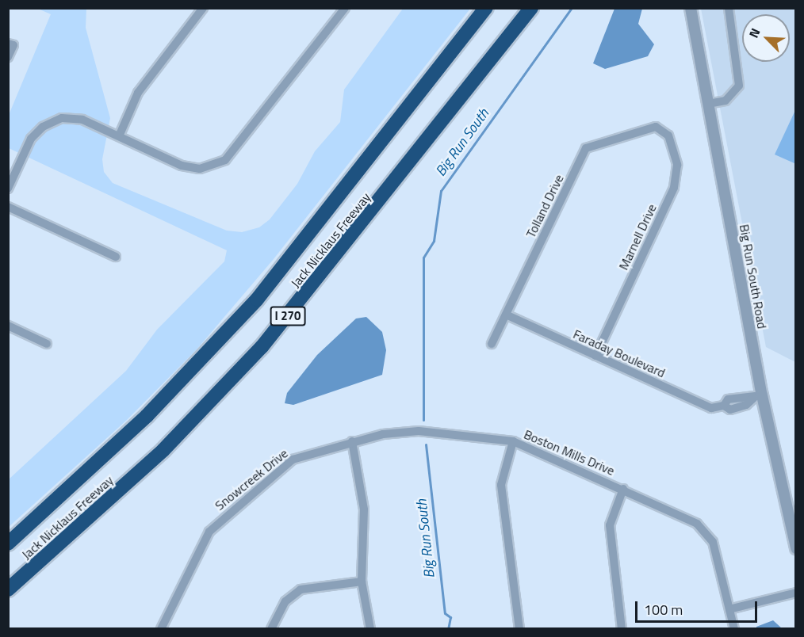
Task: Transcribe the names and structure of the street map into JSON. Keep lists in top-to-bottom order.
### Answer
{
  "streets": {
    "highway": ["Jack Nicklaus Freeway", "I 270"],
    "street": [
      "Tolland Drive",
      "Marnell Drive",
      "Big Run South Road",
      "Faraday Boulevard",
      "Boston Mills Drive",
      "Snowcreek Drive"
    ]
  },
  "crossings": [
    ["Tolland Drive", "Marnell Drive"],
    ["Tolland Drive", "Faraday Boulevard"],
    ["Marnell Drive", "Faraday Boulevard"],
    ["Big Run South Road", "Faraday Boulevard"],
    ["Boston Mills Drive", "Snowcreek Drive"]
  ],
  "water": ["Big Run South"],
  "scale_bar": "100 m",
  "north": "top left"
}
